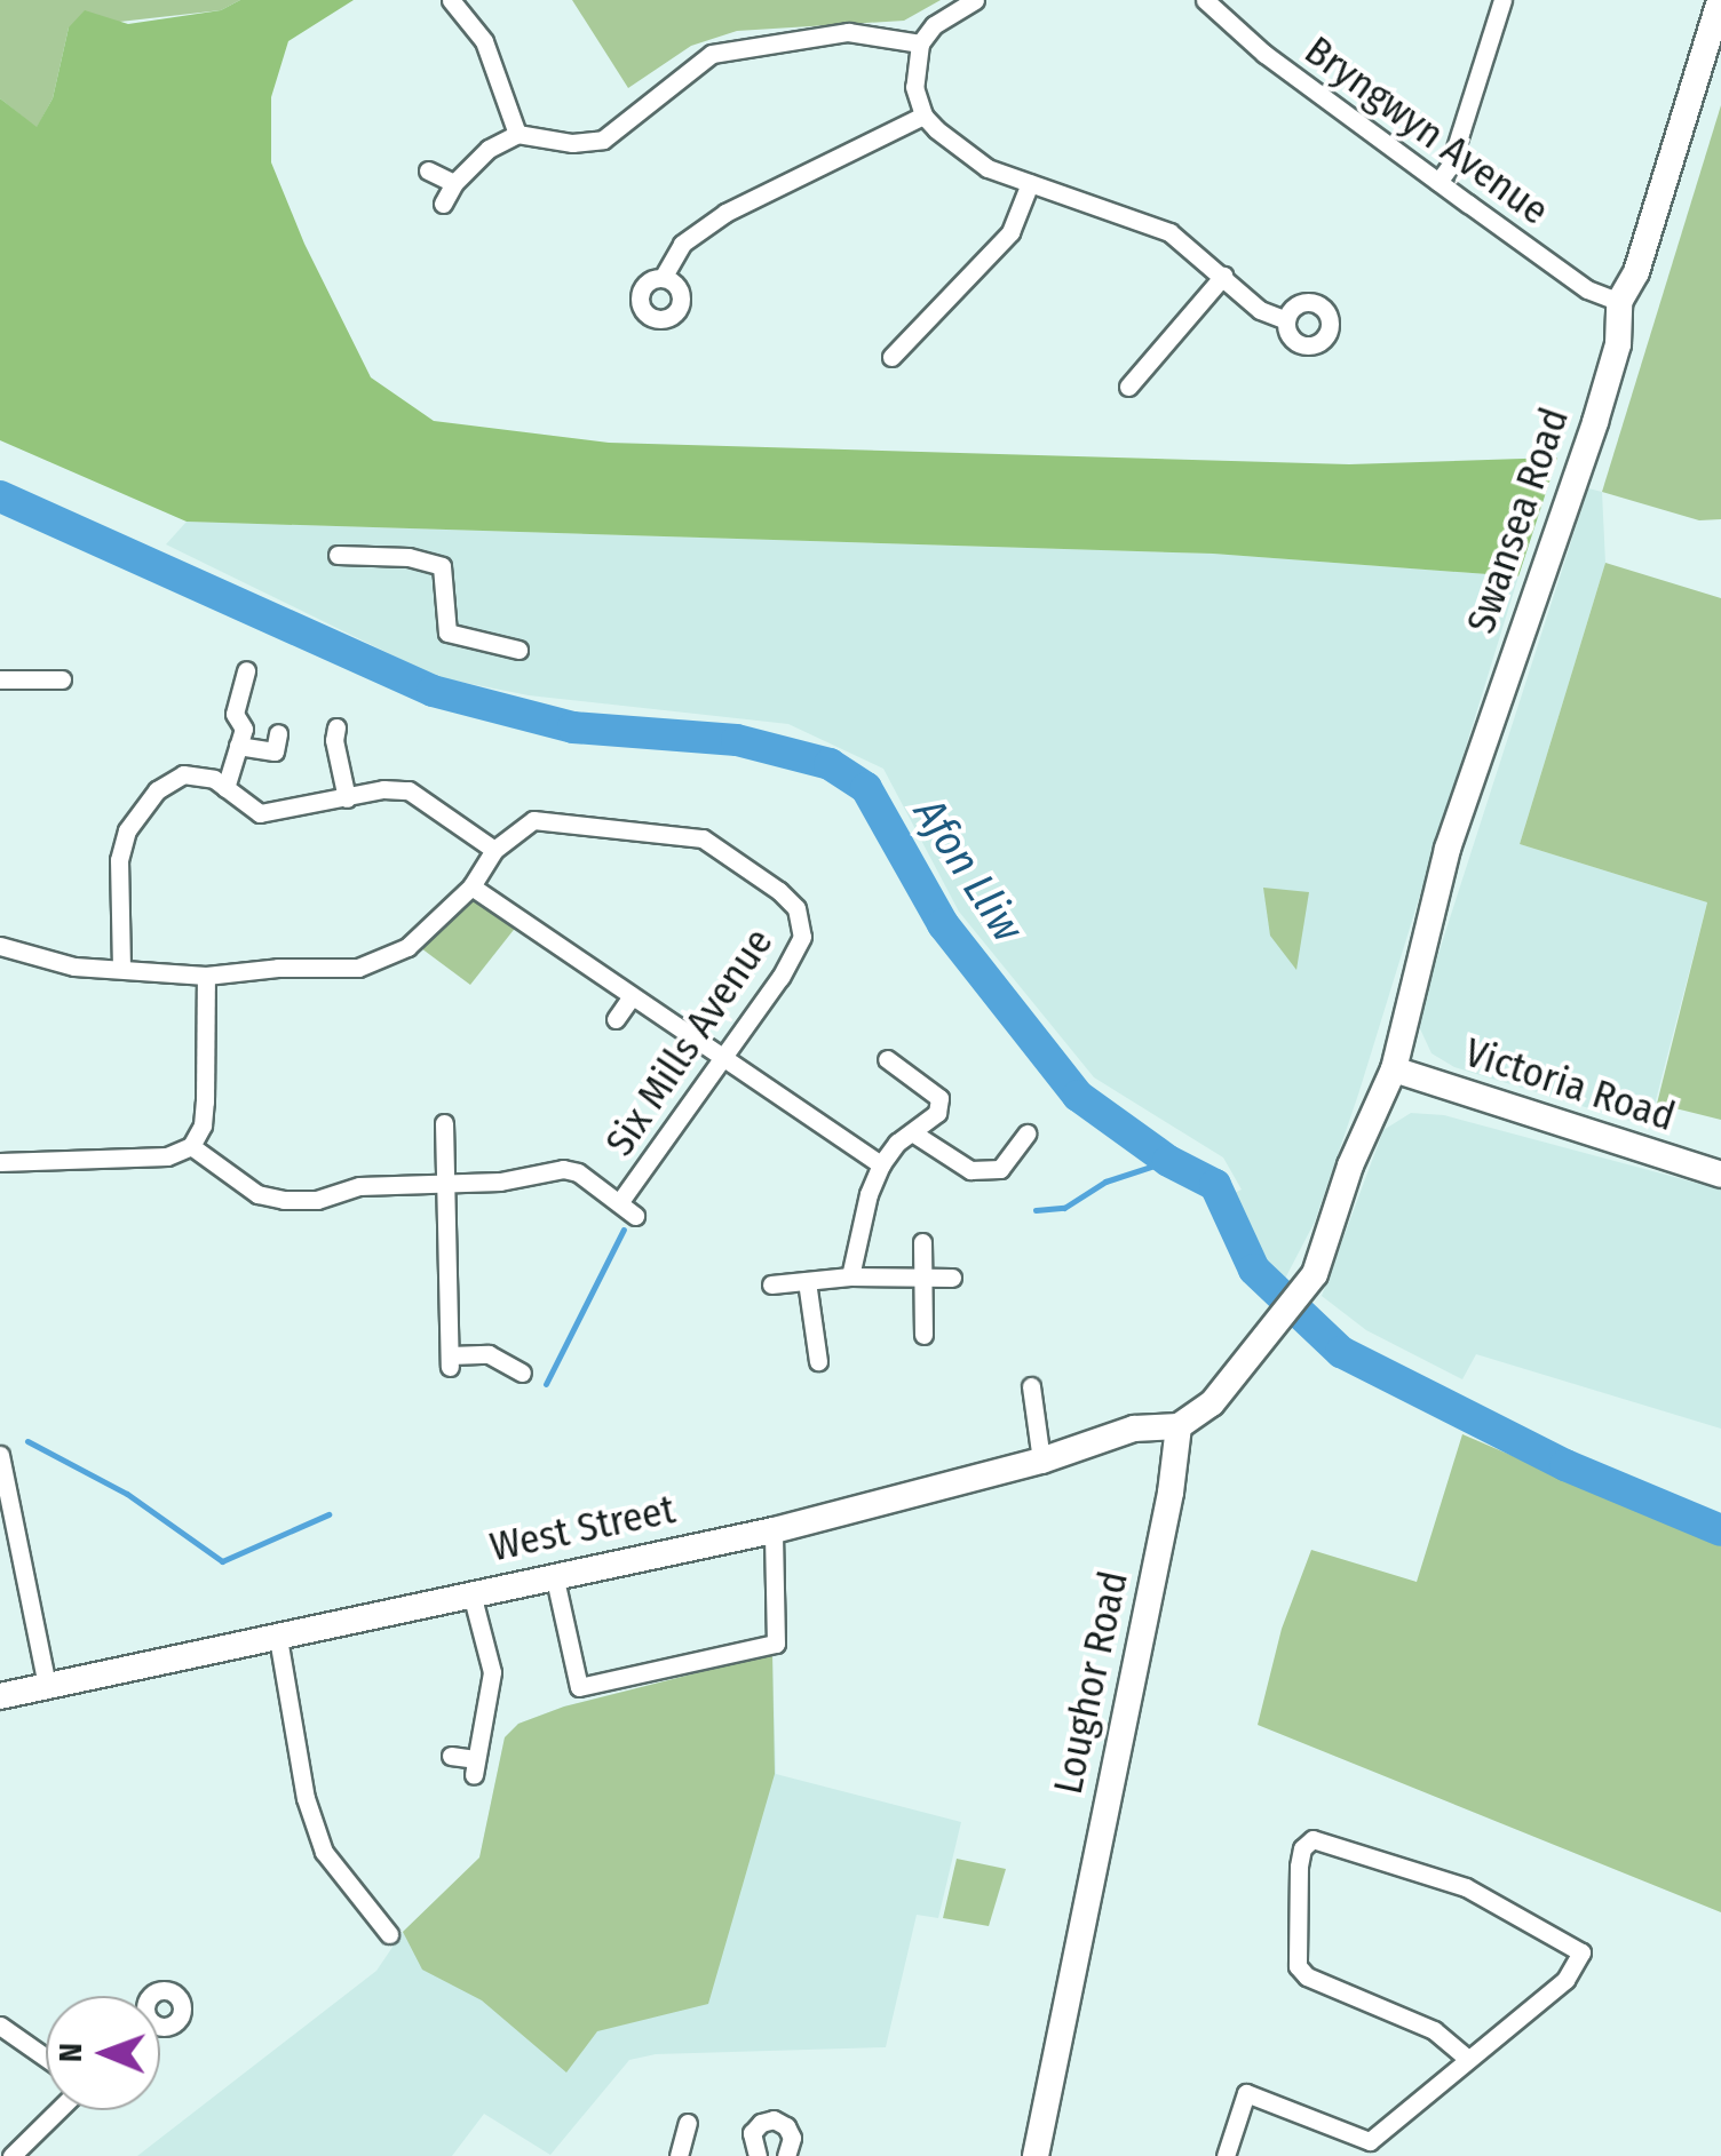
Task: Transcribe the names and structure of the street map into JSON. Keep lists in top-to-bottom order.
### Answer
{
  "streets": {
    "main road": [
      "Swansea Road",
      "Victoria Road",
      "West Street",
      "Loughor Road"
    ],
    "street": ["Bryngwyn Avenue", "Six Mills Avenue"]
  },
  "crossings": [
    ["Bryngwyn Avenue", "Swansea Road"],
    ["Swansea Road", "Victoria Road"],
    ["Swansea Road", "West Street"],
    ["Swansea Road", "Loughor Road"],
    ["West Street", "Loughor Road"]
  ],
  "water": ["Afon Lliw"],
  "north": "left"
}
